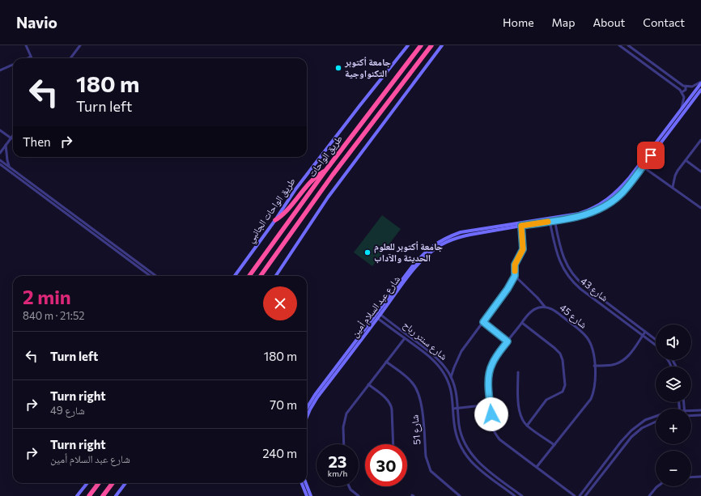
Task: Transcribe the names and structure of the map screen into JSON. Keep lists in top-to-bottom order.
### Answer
{
  "streets": {
    "highway": ["طريق الواحات"],
    "street": [
      "طريق الواحات الجانبي",
      "شارع 43",
      "شارع عبد السلام أمين",
      "شارع 45",
      "شارع سنتر رباح",
      "شارع 51"
    ]
  },
  "crossings": [
    ["شارع 43", "شارع عبد السلام أمين"],
    ["شارع عبد السلام أمين", "شارع سنتر رباح"]
  ],
  "places": ["جامعة أكتوبر التكنواوجية", "جامعة أكتوبر للعلوم الحديثة والآداب"],
  "page": {
    "header": "Navio",
    "nav": [
      "Home",
      "Map",
      "About",
      "Contact"
    ],
    "turn": ["180 m", "Turn left"],
    "then": "Then",
    "heading": ["2 min", "840 m · 21:52"],
    "map_buttons": ["+", "−"],
    "list": [
      {
        "name": "Turn left",
        "value": "180 m"
      },
      {
        "name": "Turn right",
        "note": "شارع 49",
        "value": "70 m"
      },
      {
        "name": "Turn right",
        "note": "شارع عبد السلام أمين",
        "value": "240 m"
      }
    ],
    "speed": "23 km/h",
    "limit": "30"
  }
}
